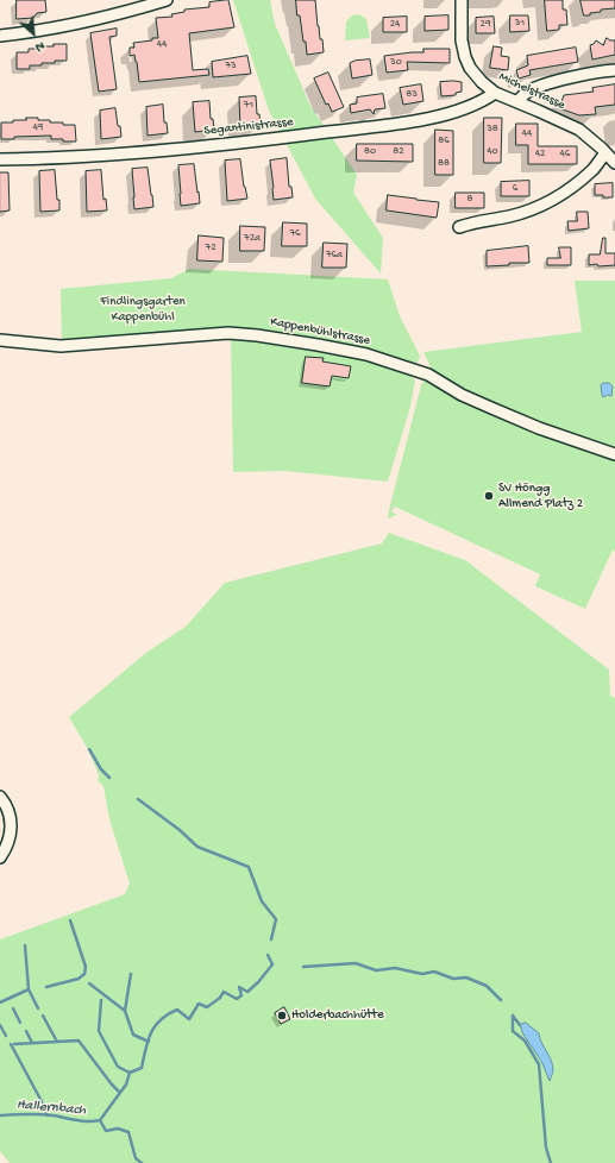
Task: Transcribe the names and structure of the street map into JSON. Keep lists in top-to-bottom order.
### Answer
{
  "streets": {
    "street": ["Michelstrasse", "Segantinistrasse", "Kappenbühlstrasse"]
  },
  "crossings": [
    ["Michelstrasse", "Segantinistrasse"]
  ],
  "water": ["Hallernbach"],
  "parks": ["Findlingsgarten Kappenbühl"],
  "places": ["SV Höngg Allmend Platz 2", "Holderbachhütte"],
  "house_numbers": [
    "31",
    "24",
    "29",
    "44",
    "30",
    "73",
    "83",
    "71",
    "49",
    "38",
    "44",
    "86",
    "80",
    "82",
    "40",
    "42",
    "46",
    "88",
    "6",
    "8",
    "76",
    "72a",
    "72",
    "76a"
  ],
  "north": "bottom right"
}
